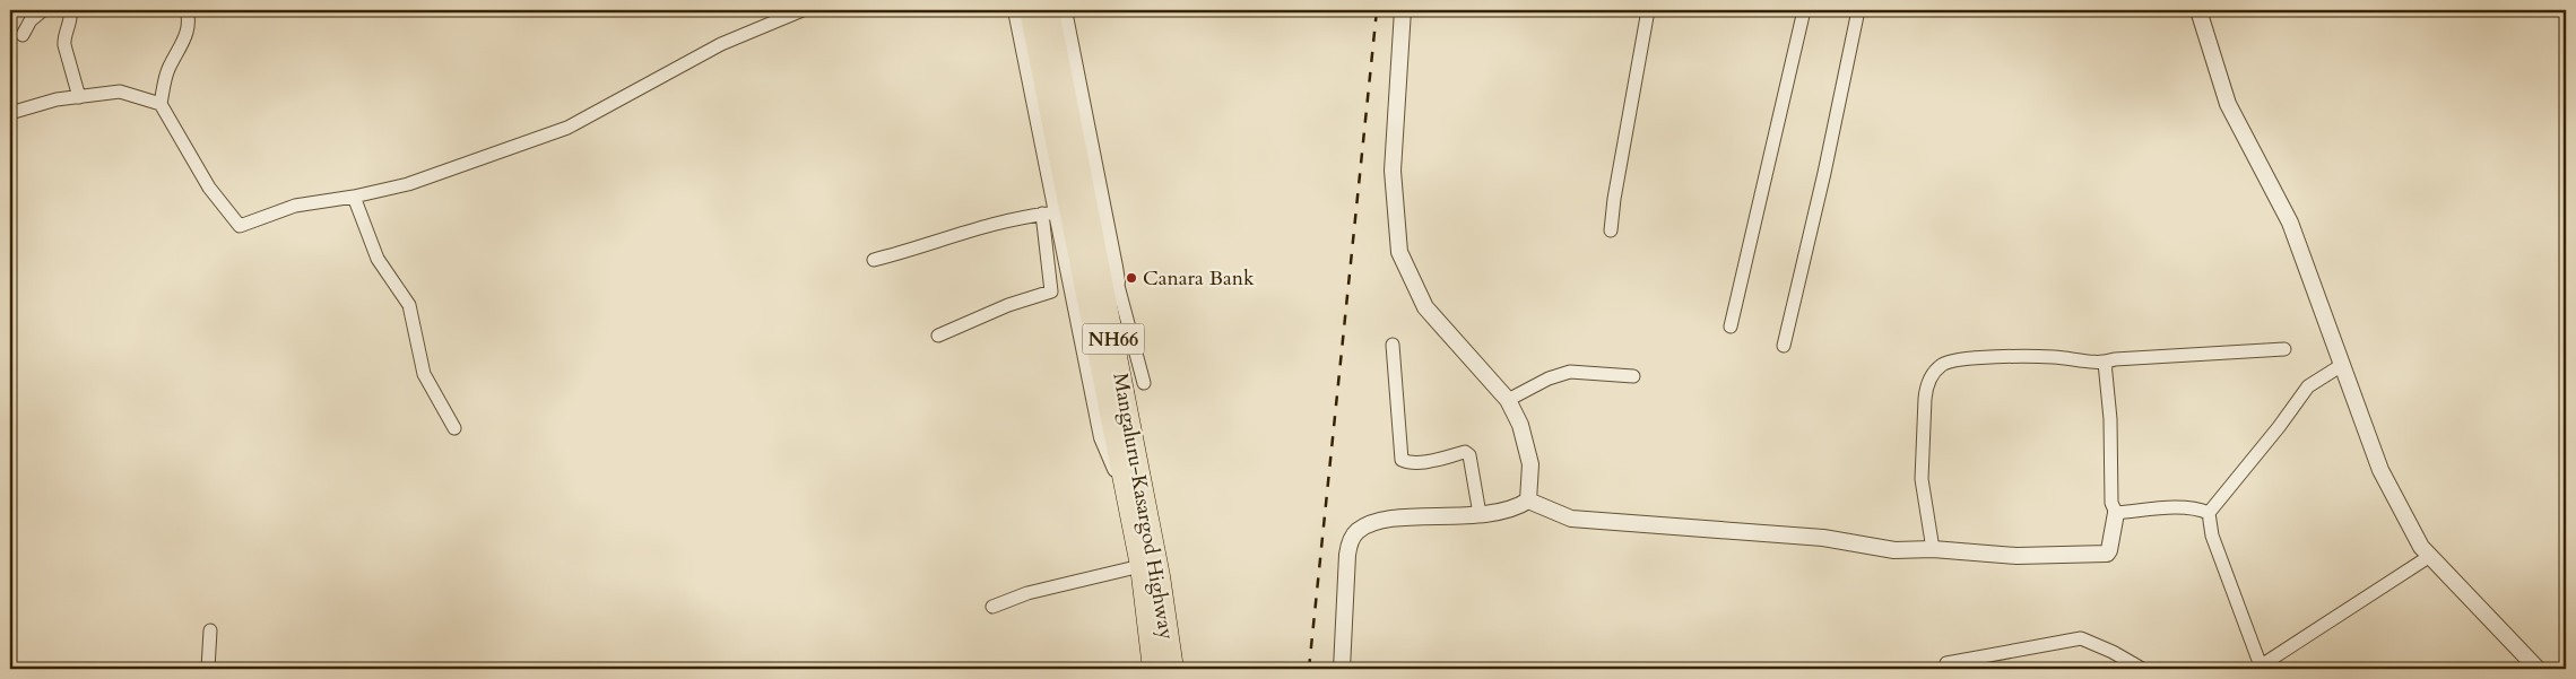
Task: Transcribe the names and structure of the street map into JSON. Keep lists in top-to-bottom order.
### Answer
{
  "streets": {
    "highway": ["NH66", "Mangaluru-Kasargod Highway"]
  },
  "places": ["Canara Bank"]
}
